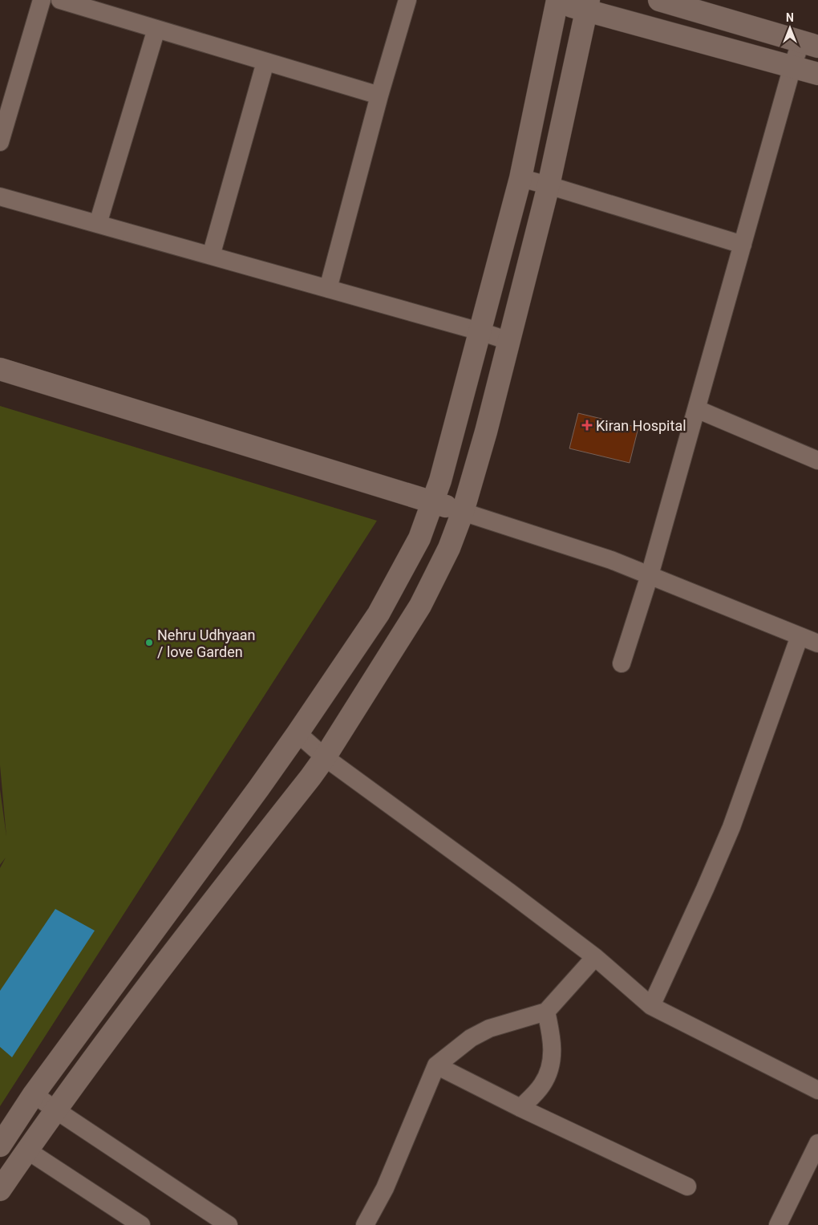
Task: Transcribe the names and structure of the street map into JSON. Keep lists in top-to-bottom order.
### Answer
{
  "places": {
    "health": ["Kiran Hospital"],
    "other": ["Nehru Udhyaan / love Garden"]
  },
  "north": "top"
}
